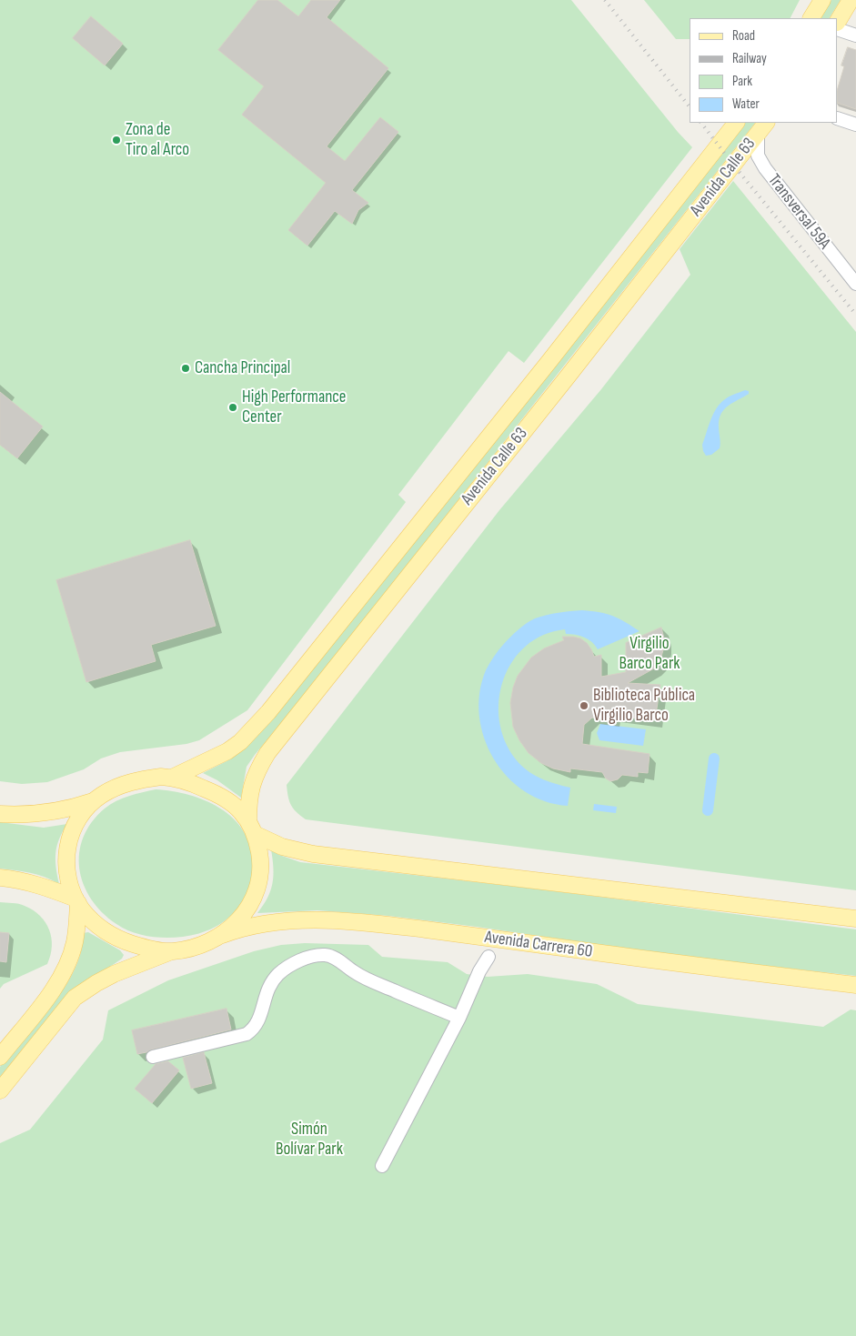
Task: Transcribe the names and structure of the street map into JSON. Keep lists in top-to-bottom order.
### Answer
{
  "streets": {
    "main road": ["Avenida Calle 63", "Avenida Carrera 60"],
    "street": ["Transversal 59A"]
  },
  "crossings": [
    ["Avenida Calle 63", "Transversal 59A"],
    ["Avenida Calle 63", "Avenida Carrera 60"]
  ],
  "parks": ["Virgilio Barco Park", "Simón Bolívar Park"],
  "places": [
    "Zona de Tiro al Arco",
    "Cancha Principal",
    "High Performance Center",
    "Biblioteca Pública Virgilio Barco"
  ],
  "legend": [
    "Road",
    "Railway",
    "Park",
    "Water"
  ]
}
